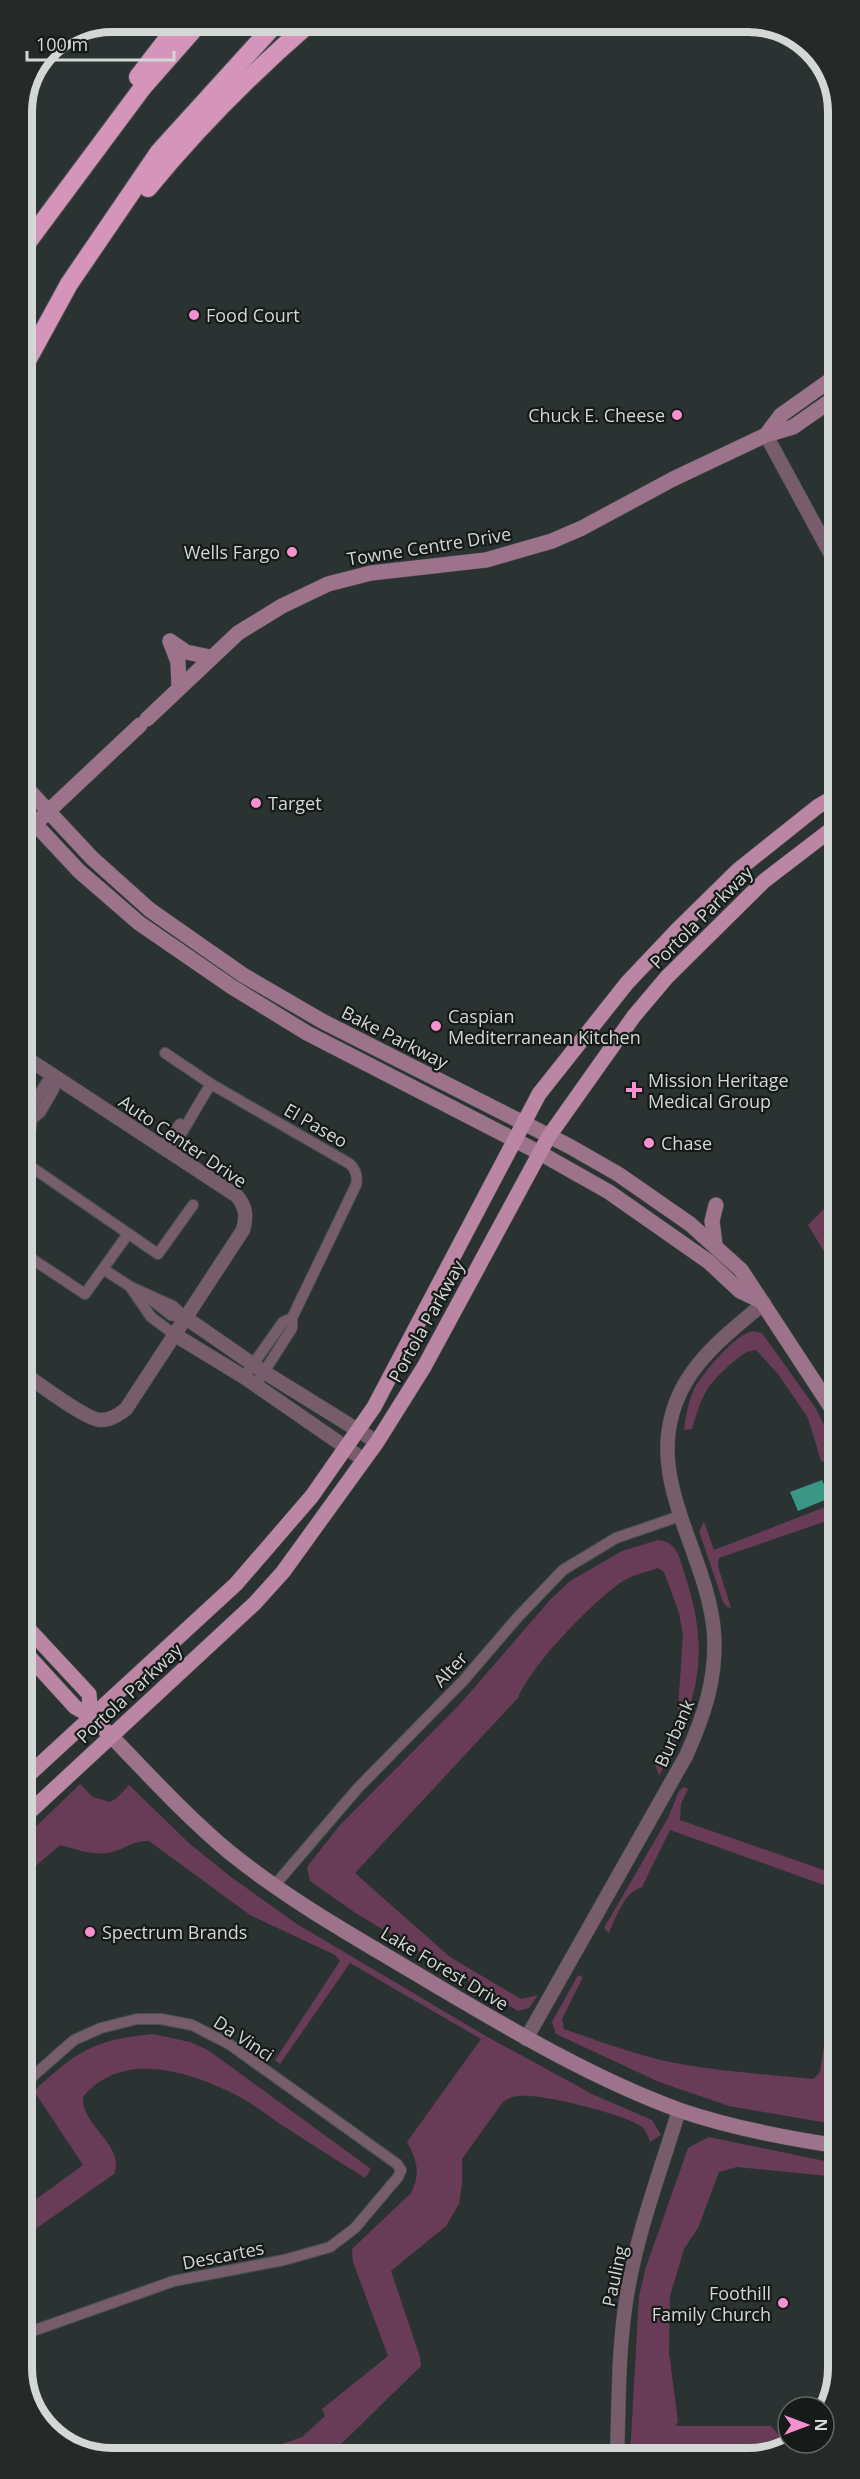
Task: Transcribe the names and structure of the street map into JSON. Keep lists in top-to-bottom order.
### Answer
{
  "streets": {
    "main road": [
      "Towne Centre Drive",
      "Portola Parkway",
      "Bake Parkway",
      "Lake Forest Drive"
    ],
    "street": [
      "El Paseo",
      "Auto Center Drive",
      "Alter",
      "Burbank",
      "Da Vinci",
      "Descartes",
      "Pauling"
    ]
  },
  "crossings": [
    ["Towne Centre Drive", "Bake Parkway"],
    ["Portola Parkway", "Bake Parkway"],
    ["Portola Parkway", "Lake Forest Drive"],
    ["Bake Parkway", "Burbank"],
    ["Alter", "Burbank"],
    ["Alter", "Lake Forest Drive"],
    ["Burbank", "Lake Forest Drive"],
    ["Lake Forest Drive", "Pauling"],
    ["Da Vinci", "Descartes"]
  ],
  "places": {
    "other": [
      "Food Court",
      "Chuck E. Cheese",
      "Wells Fargo",
      "Target",
      "Caspian Mediterranean Kitchen",
      "Chase",
      "Spectrum Brands",
      "Foothill Family Church"
    ],
    "health": ["Mission Heritage Medical Group"]
  },
  "scale_bar": "100 m",
  "north": "right"
}
